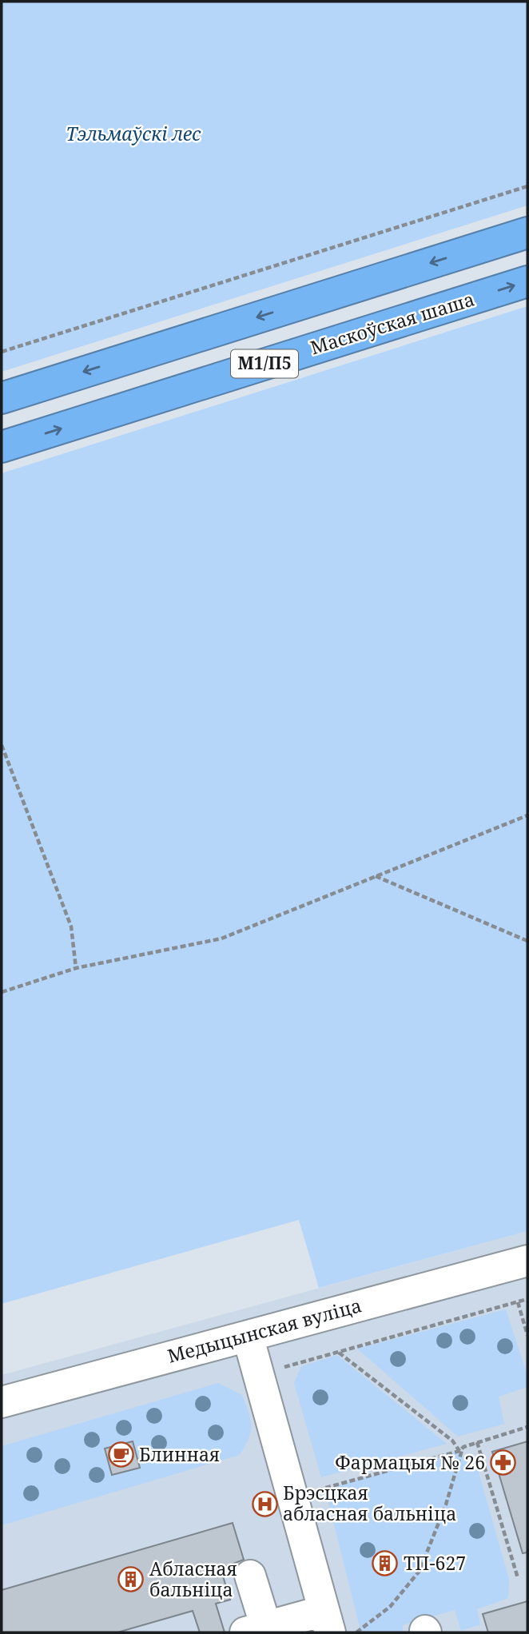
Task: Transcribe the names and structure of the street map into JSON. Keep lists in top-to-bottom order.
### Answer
{
  "streets": {
    "highway": ["Маскоўская шаша", "М1/П5"],
    "street": ["Медыцынская вуліца"]
  },
  "parks": ["Тэльмаўскі лес"],
  "places": {
    "cafe": ["Блинная"],
    "pharmacy": ["Фармацыя № 26"],
    "hospital": ["Брэсцкая абласная бальніца"],
    "building": ["ТП-627", "Абласная бальніца"]
  }
}
